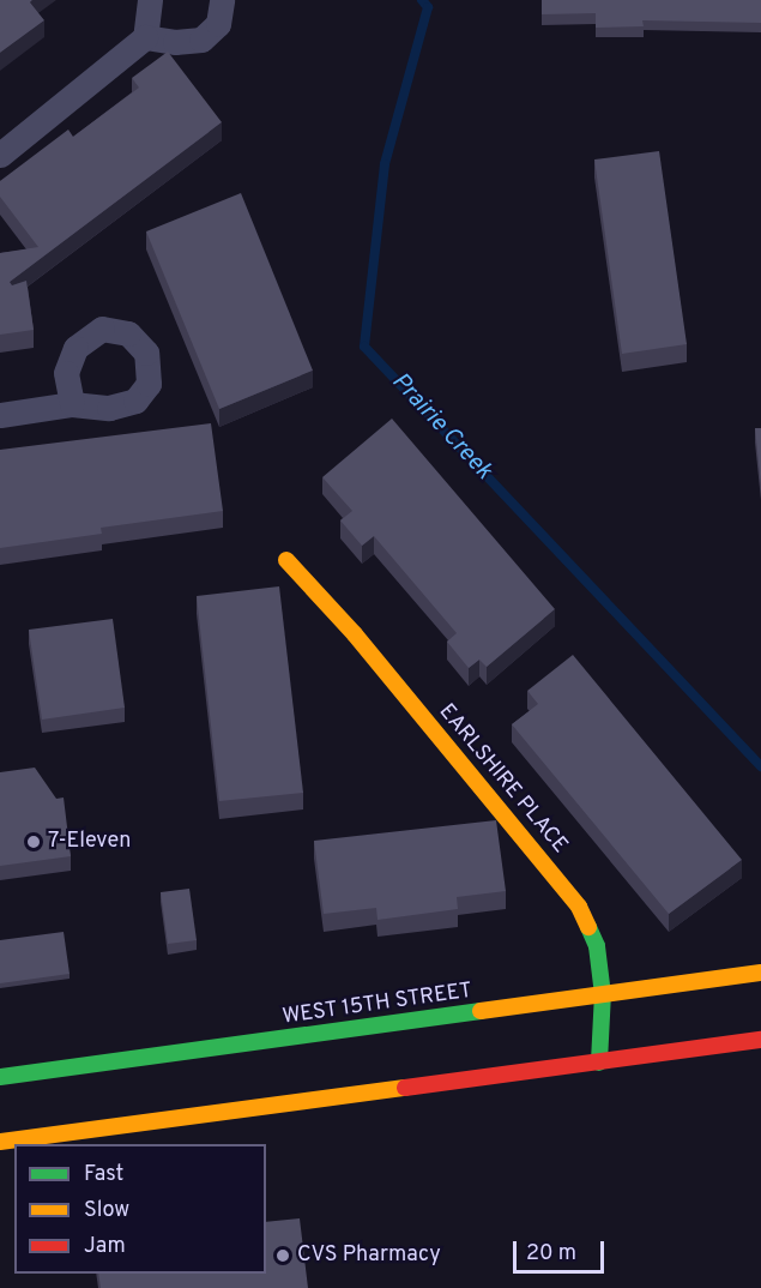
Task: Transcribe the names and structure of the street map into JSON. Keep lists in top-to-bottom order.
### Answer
{
  "streets": {
    "main road": ["EARLSHIRE PLACE", "WEST 15TH STREET"]
  },
  "crossings": [
    ["EARLSHIRE PLACE", "WEST 15TH STREET"]
  ],
  "water": ["Prairie Creek"],
  "places": ["7-Eleven", "CVS Pharmacy"],
  "legend": ["Fast", "Slow", "Jam"],
  "scale_bar": "20 m"
}
